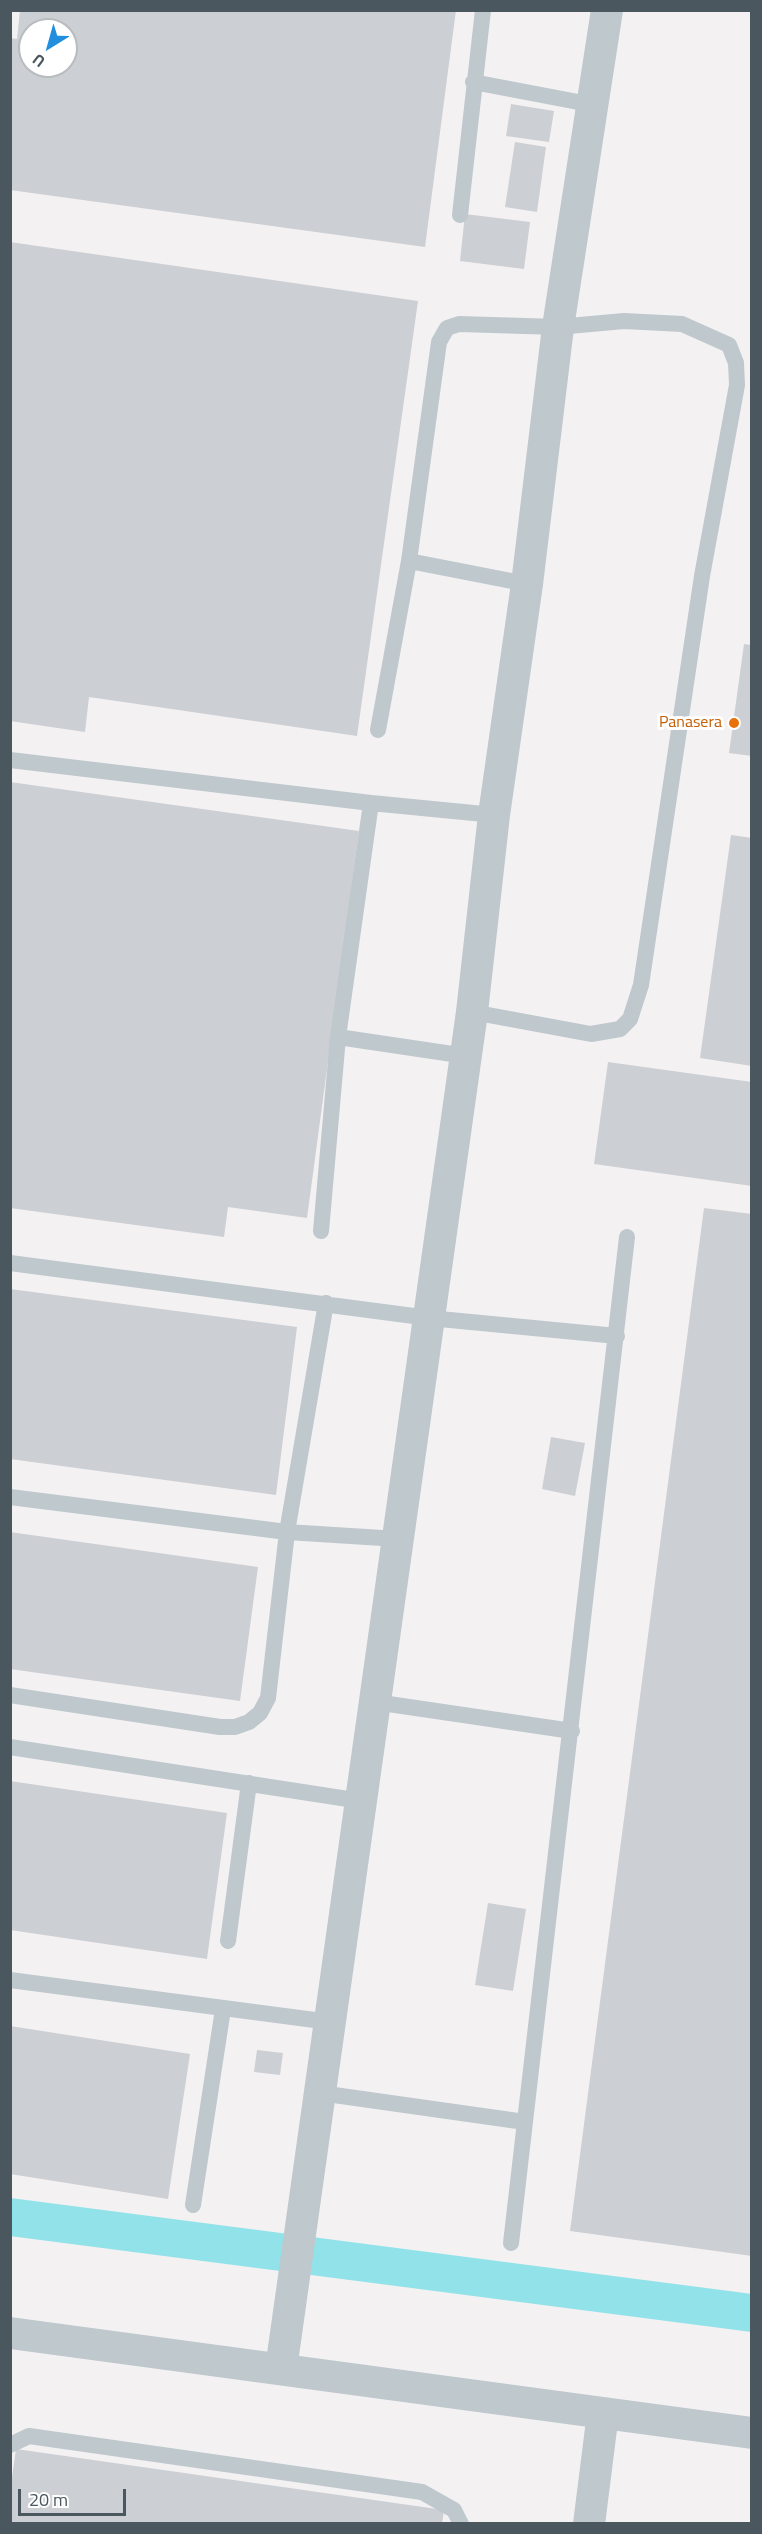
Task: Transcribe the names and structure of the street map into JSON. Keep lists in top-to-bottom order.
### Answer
{
  "places": ["Panasera"],
  "scale_bar": "20 m",
  "north": "bottom left"
}
